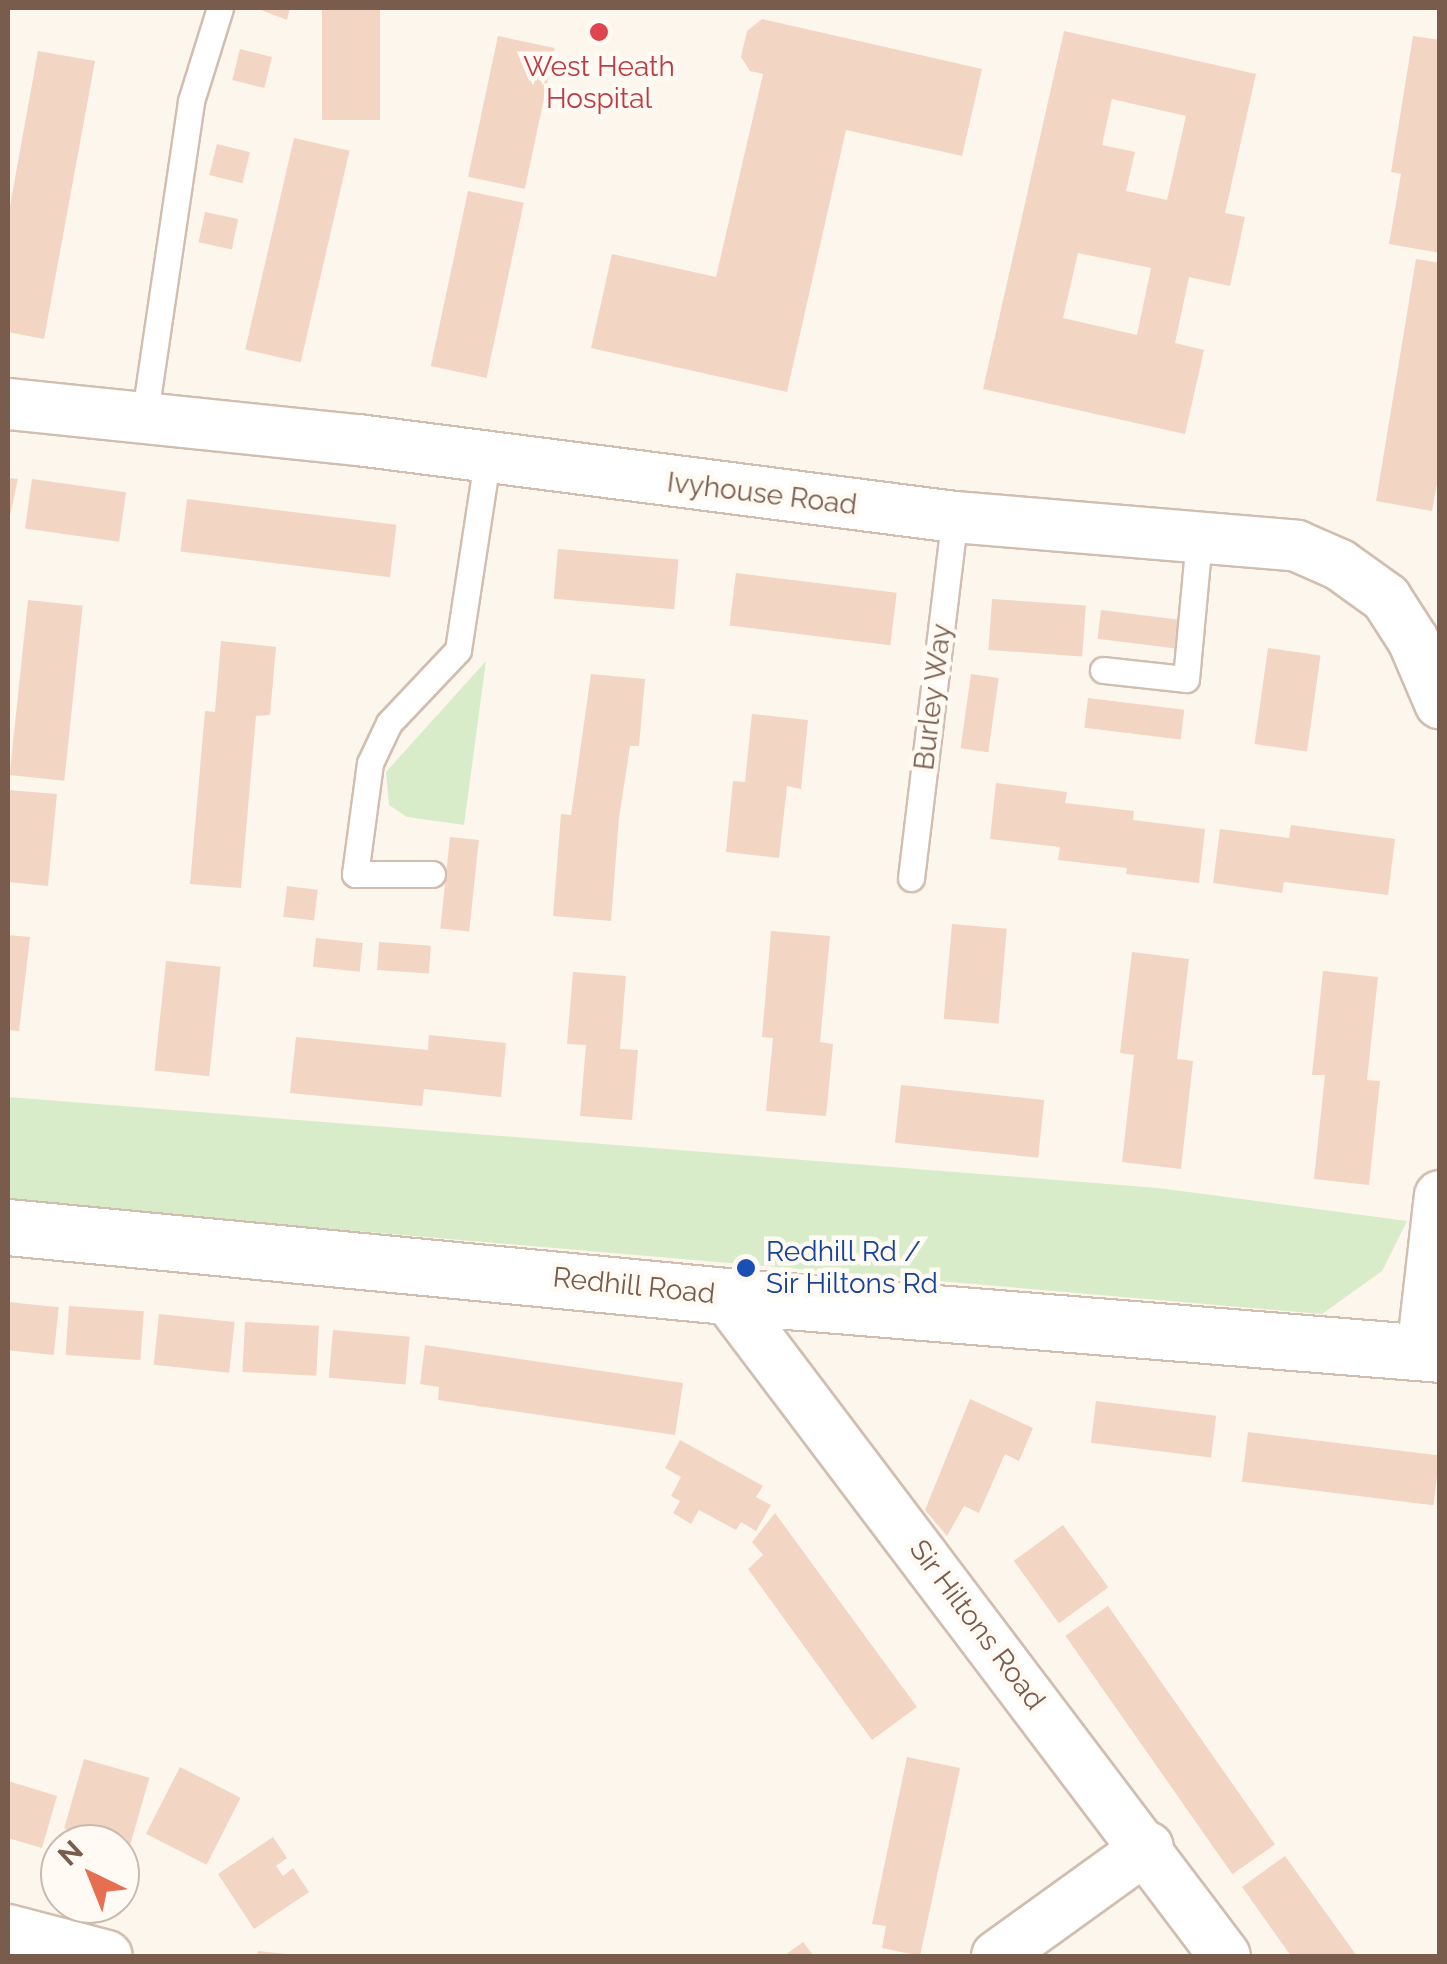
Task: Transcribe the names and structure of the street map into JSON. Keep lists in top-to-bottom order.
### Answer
{
  "streets": {
    "street": ["Ivyhouse Road", "Redhill Road", "Sir Hiltons Road"],
    "lane": ["Burley Way"]
  },
  "crossings": [
    ["Ivyhouse Road", "Burley Way"],
    ["Redhill Road", "Sir Hiltons Road"]
  ],
  "places": ["West Heath Hospital", "Redhill Rd / Sir Hiltons Rd"],
  "north": "top left"
}
